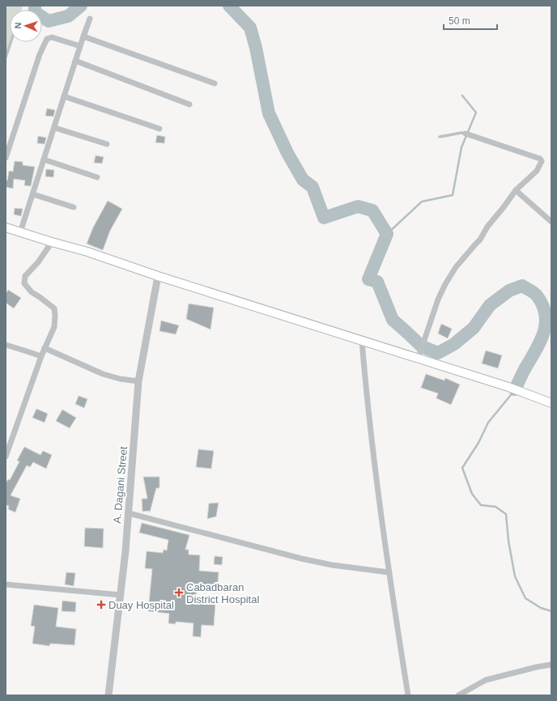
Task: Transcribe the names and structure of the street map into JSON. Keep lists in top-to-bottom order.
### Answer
{
  "streets": {
    "street": ["A. Dagani Street"]
  },
  "places": {
    "health": ["Cabadbaran District Hospital", "Duay Hospital"]
  },
  "scale_bar": "50 m",
  "north": "left"
}
